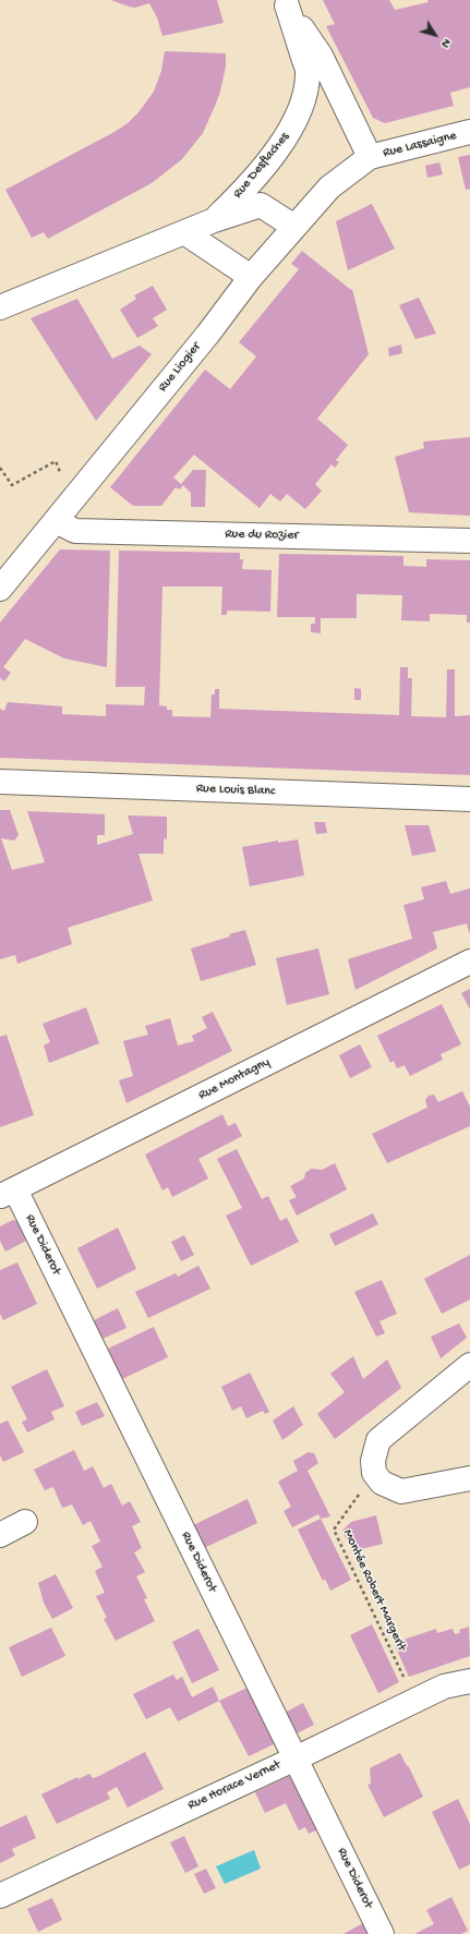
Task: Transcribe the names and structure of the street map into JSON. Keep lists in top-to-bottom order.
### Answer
{
  "streets": {
    "street": [
      "Rue Lassaigne",
      "Rue Desflaches",
      "Rue Liogier",
      "Rue du Rozier",
      "Rue Louis Blanc",
      "Rue Montagny",
      "Rue Diderot",
      "Rue Horace Vernet"
    ],
    "path": ["Montée Robert Margerit"]
  },
  "crossings": [
    ["Rue Lassaigne", "Rue Desflaches"],
    ["Rue Lassaigne", "Rue Liogier"],
    ["Rue Desflaches", "Rue Liogier"],
    ["Rue Liogier", "Rue du Rozier"],
    ["Rue Montagny", "Rue Diderot"],
    ["Rue Diderot", "Rue Horace Vernet"],
    ["Montée Robert Margerit", "Rue Horace Vernet"]
  ],
  "north": "bottom right"
}
